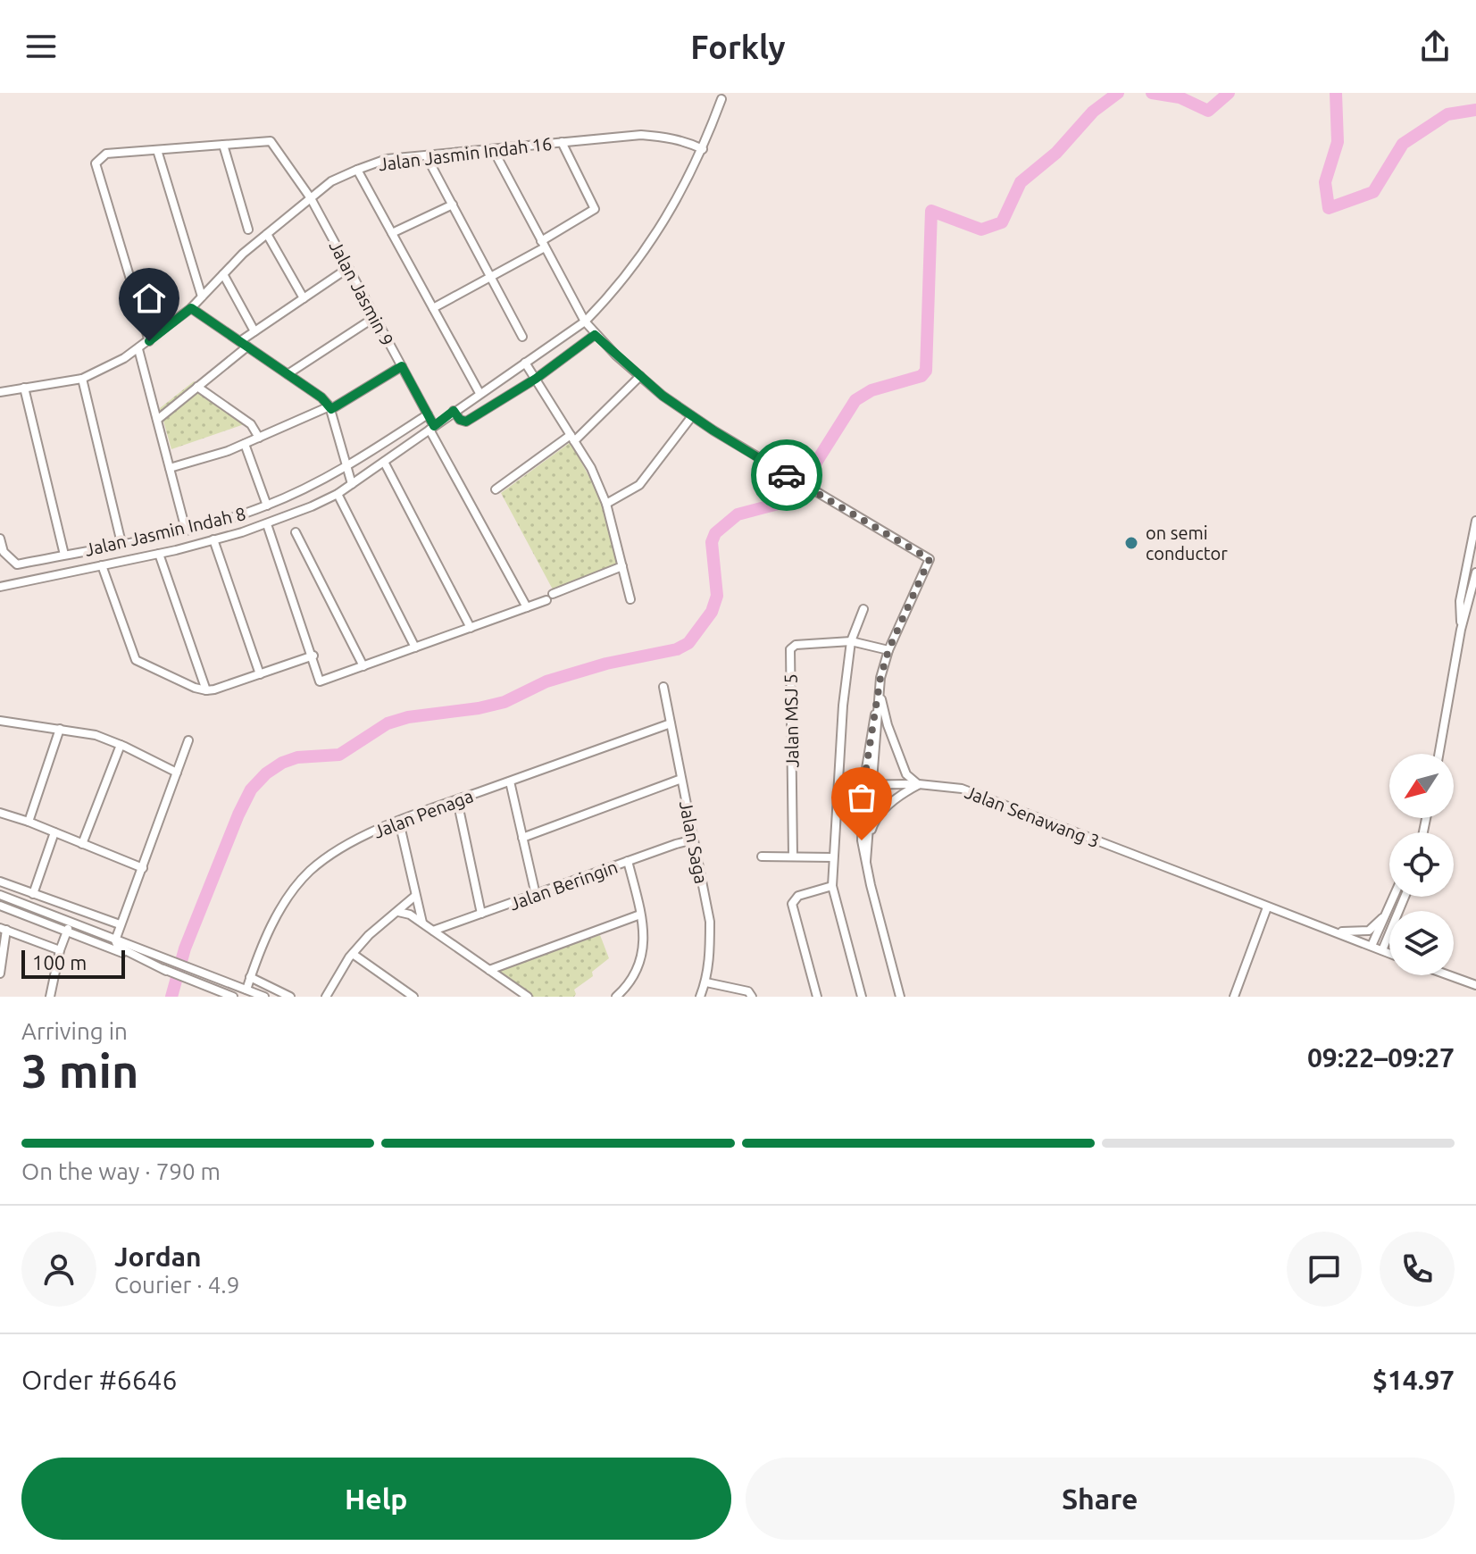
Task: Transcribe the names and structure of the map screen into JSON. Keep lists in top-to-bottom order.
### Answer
{
  "streets": {
    "street": [
      "Jalan Jasmin Indah 16",
      "Jalan Jasmin 9",
      "Jalan Jasmin Indah 8",
      "Jalan MSJ 5",
      "Jalan Penaga",
      "Jalan Senawang 3",
      "Jalan Saga",
      "Jalan Beringin"
    ]
  },
  "crossings": [
    ["Jalan Jasmin Indah 16", "Jalan Jasmin 9"],
    ["Jalan Jasmin 9", "Jalan Jasmin Indah 8"],
    ["Jalan Penaga", "Jalan Saga"],
    ["Jalan Saga", "Jalan Beringin"]
  ],
  "places": ["on semi conductor"],
  "scale_bar": "100 m",
  "north": "bottom left",
  "page": {
    "header": "Forkly",
    "scale": "100 m",
    "heading": ["3 min", "Arriving in", "09:22–09:27"],
    "panel": [
      "Jordan",
      "Courier · 4.9",
      "Order #6646",
      "$14.97"
    ],
    "bar": "On the way · 790 m",
    "buttons": ["Help", "Share"]
  }
}
